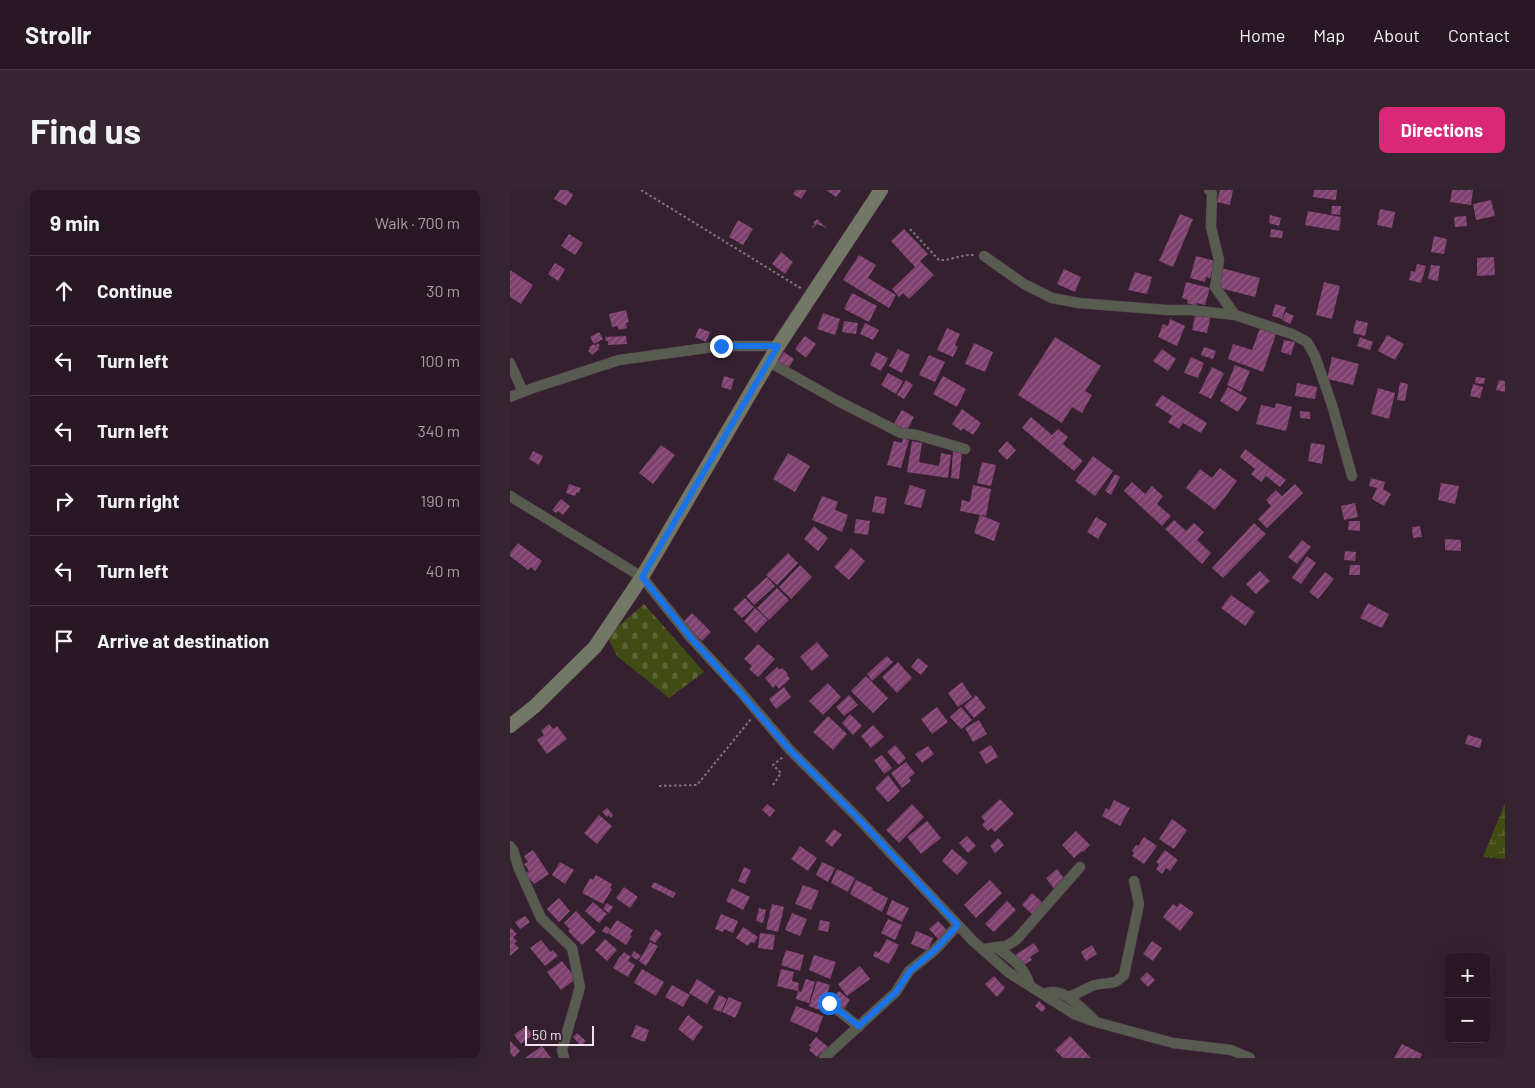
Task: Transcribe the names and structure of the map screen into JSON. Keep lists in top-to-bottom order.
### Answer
{
  "scale_bar": "50 m",
  "page": {
    "header": "Strollr",
    "nav": [
      "Home",
      "Map",
      "About",
      "Contact"
    ],
    "buttons": "Directions",
    "title": "Find us",
    "heading": ["9 min", "Walk · 700 m"],
    "list": [
      ["Continue", "30 m"],
      ["Turn left", "100 m"],
      ["Turn left", "340 m"],
      ["Turn right", "190 m"],
      ["Turn left", "40 m"],
      "Arrive at destination"
    ],
    "map_buttons": ["+", "−"],
    "scale": "50 m"
  }
}
